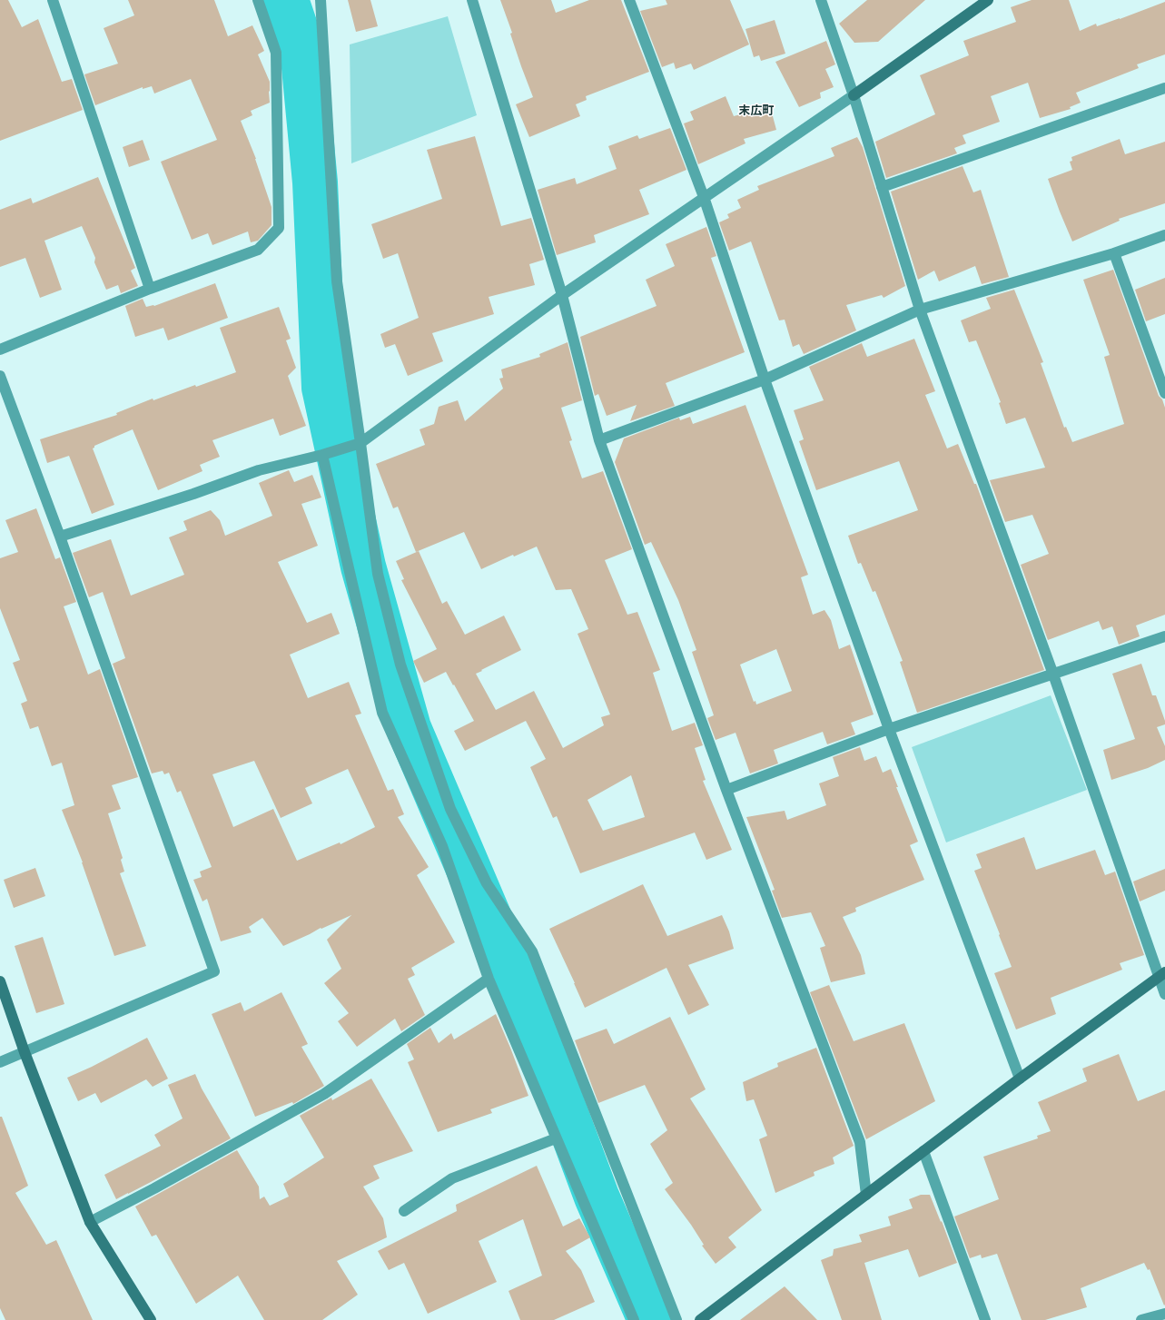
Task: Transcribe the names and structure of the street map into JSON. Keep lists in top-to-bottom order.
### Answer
{
  "districts": ["末広町"]
}
